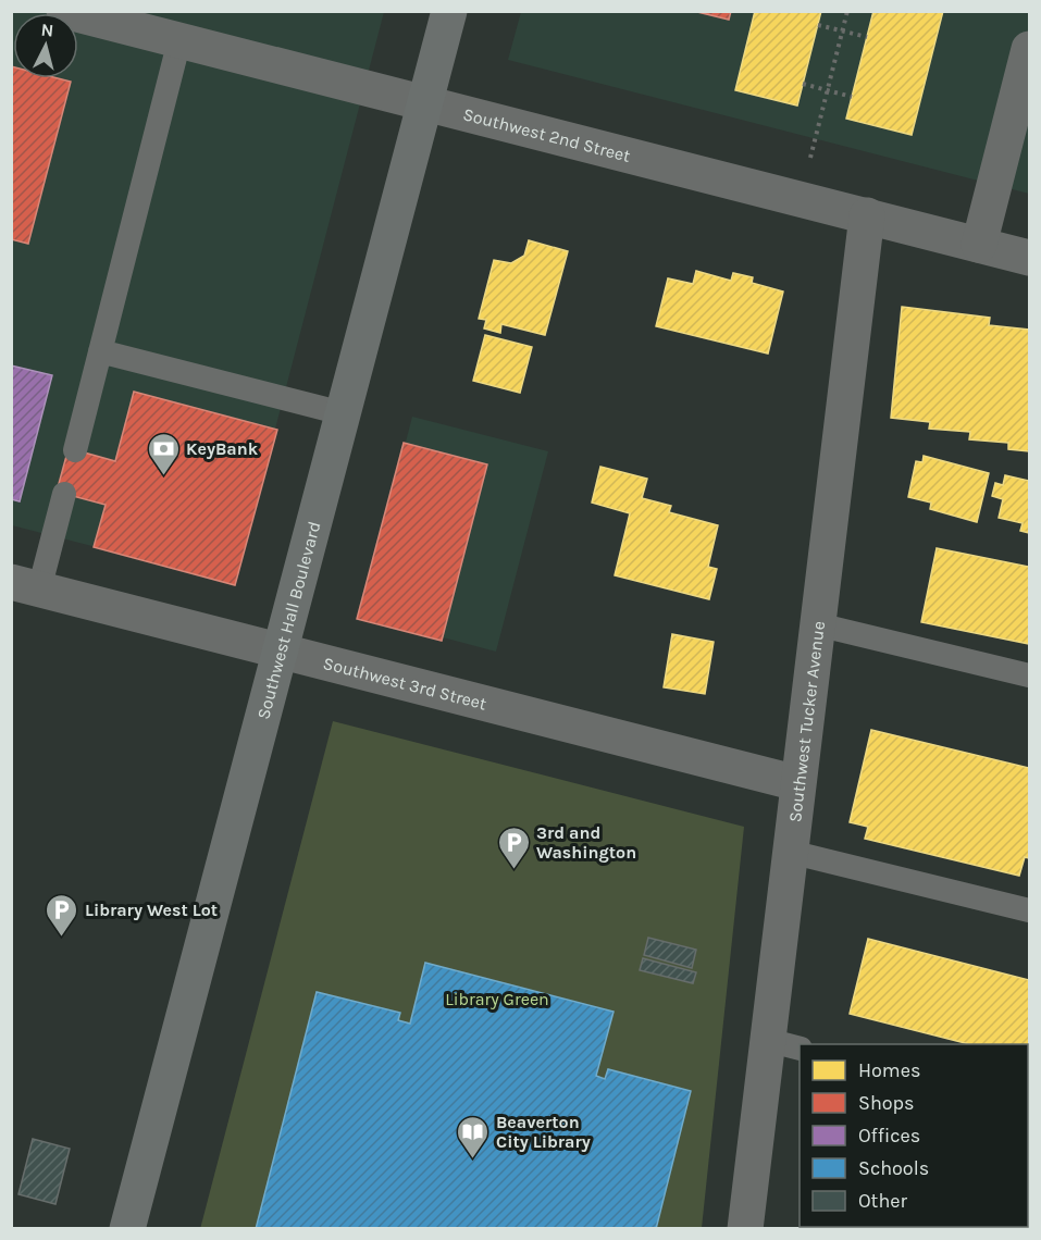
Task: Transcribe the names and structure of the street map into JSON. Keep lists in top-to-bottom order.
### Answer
{
  "streets": {
    "main road": ["Southwest Hall Boulevard"],
    "street": ["Southwest 2nd Street", "Southwest 3rd Street", "Southwest Tucker Avenue"]
  },
  "crossings": [
    ["Southwest 2nd Street", "Southwest Hall Boulevard"],
    ["Southwest 2nd Street", "Southwest Tucker Avenue"],
    ["Southwest Hall Boulevard", "Southwest 3rd Street"],
    ["Southwest 3rd Street", "Southwest Tucker Avenue"]
  ],
  "parks": ["Library Green"],
  "places": {
    "bank": ["KeyBank"],
    "parking": ["3rd and Washington", "Library West Lot"],
    "library": ["Beaverton City Library"]
  },
  "legend": [
    "Homes",
    "Shops",
    "Offices",
    "Schools",
    "Other"
  ],
  "north": "top"
}
